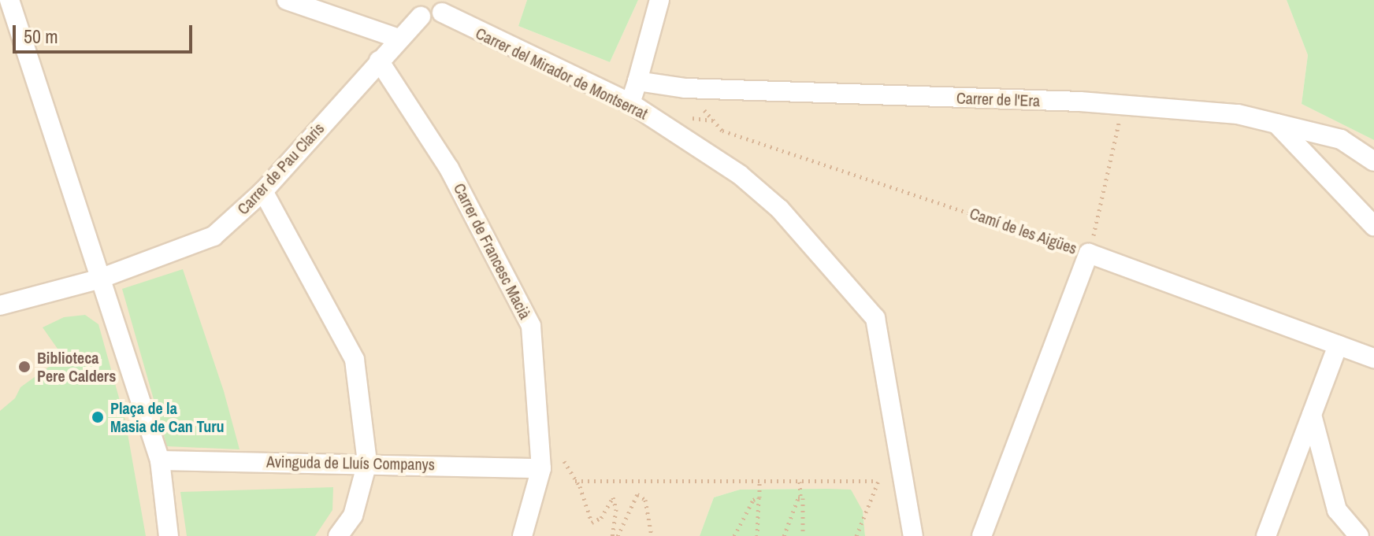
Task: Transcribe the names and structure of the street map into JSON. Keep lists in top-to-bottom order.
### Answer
{
  "streets": {
    "street": [
      "Carrer del Mirador de Montserrat",
      "Carrer de l'Era",
      "Carrer de Pau Claris",
      "Camí de les Aigües",
      "Carrer de Francesc Macià",
      "Avinguda de Lluís Companys"
    ]
  },
  "crossings": [
    ["Carrer de l'Era", "Camí de les Aigües"],
    ["Carrer de Pau Claris", "Carrer de Francesc Macià"],
    ["Carrer de Francesc Macià", "Avinguda de Lluís Companys"]
  ],
  "places": ["Biblioteca Pere Calders", "Plaça de la Masia de Can Turu"],
  "scale_bar": "50 m"
}
